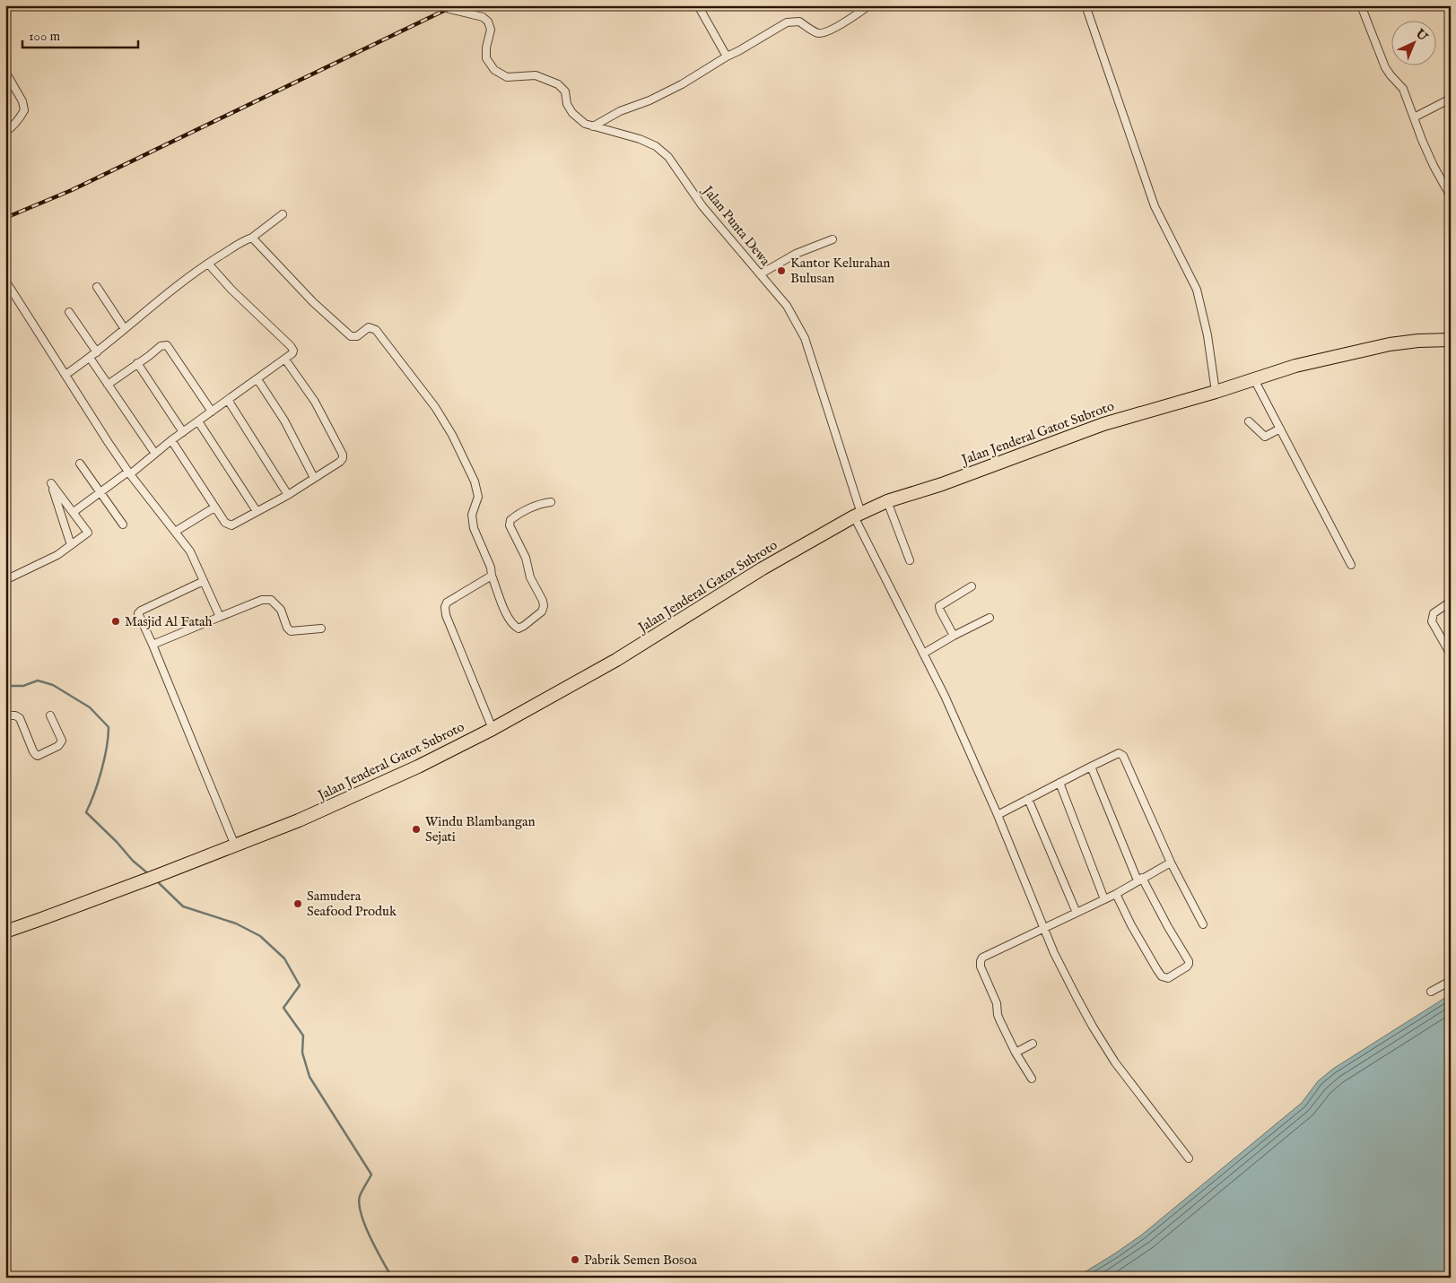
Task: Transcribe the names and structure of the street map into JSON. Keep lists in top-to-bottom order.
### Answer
{
  "streets": {
    "highway": ["Jalan Jenderal Gatot Subroto"],
    "street": ["Jalan Punta Dewa"]
  },
  "crossings": [
    ["Jalan Punta Dewa", "Jalan Jenderal Gatot Subroto"]
  ],
  "places": [
    "Kantor Kelurahan Bulusan",
    "Masjid Al Fatah",
    "Windu Blambangan Sejati",
    "Samudera Seafood Produk",
    "Pabrik Semen Bosoa"
  ],
  "scale_bar": "100 m",
  "north": "top right"
}
